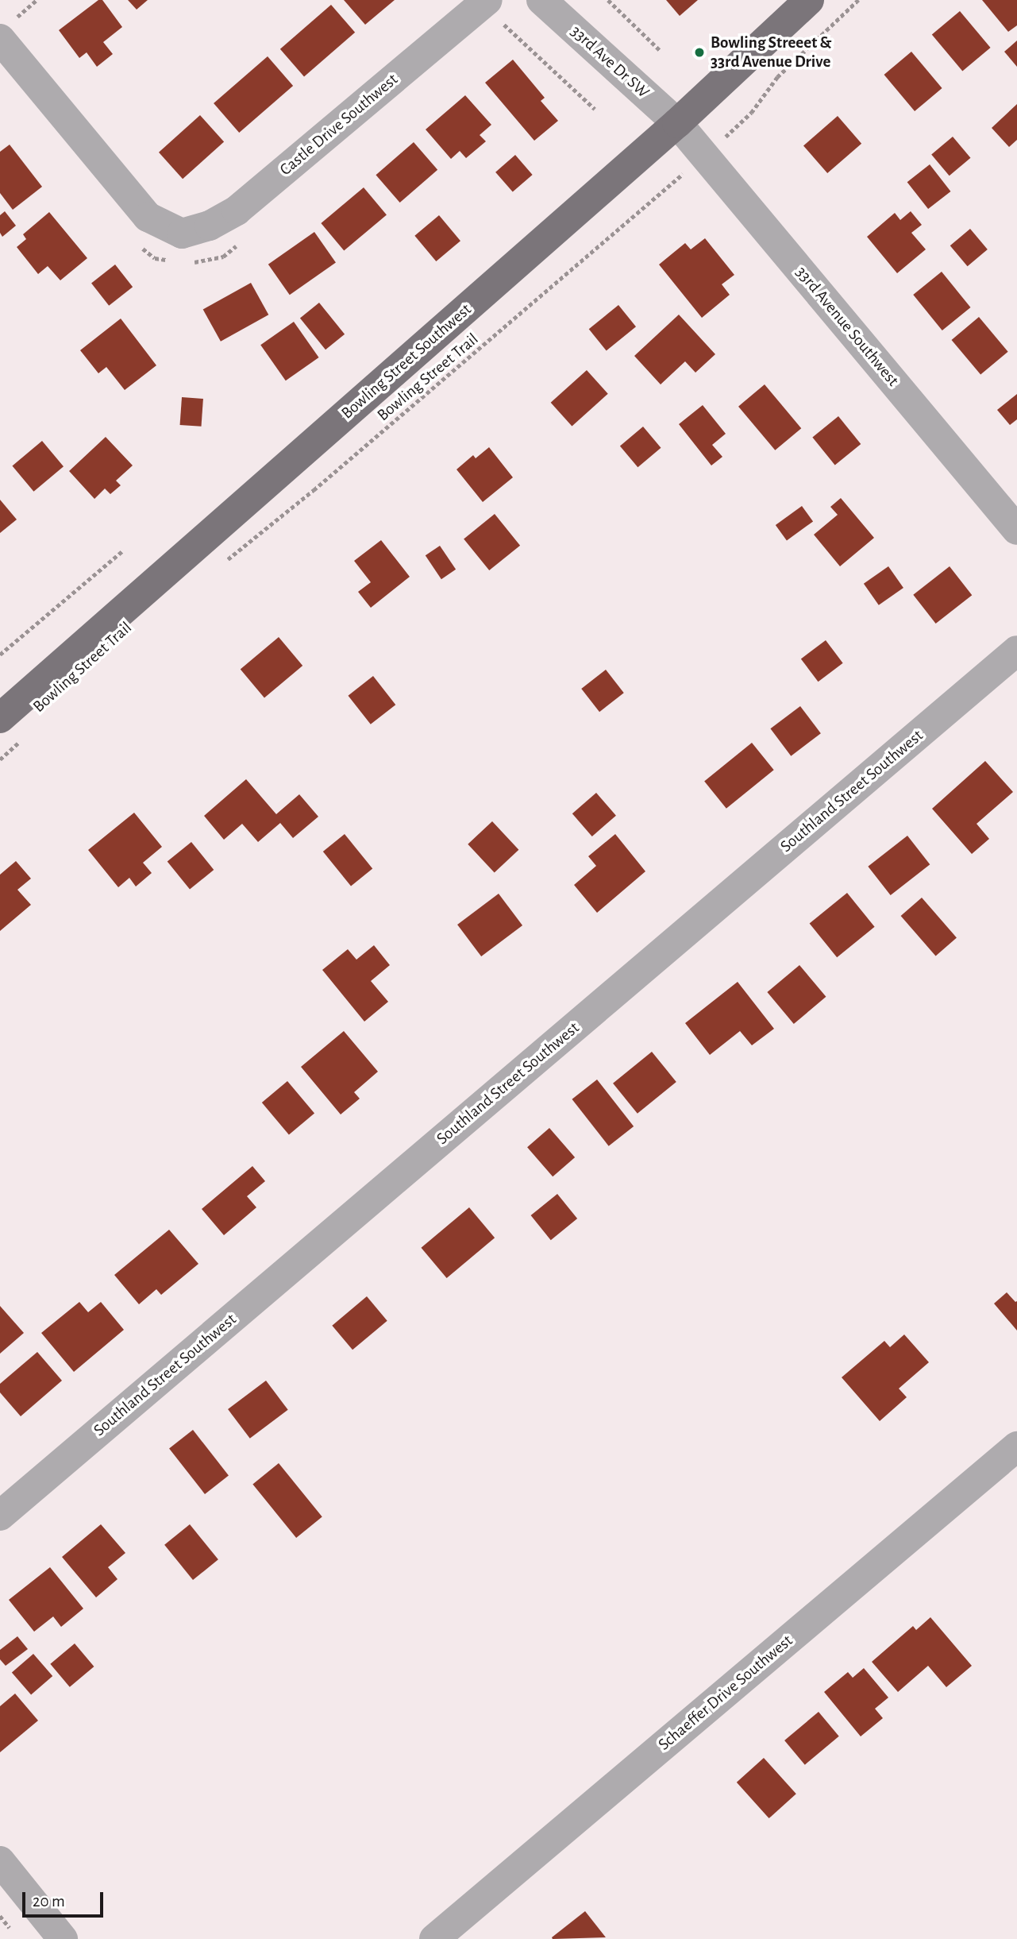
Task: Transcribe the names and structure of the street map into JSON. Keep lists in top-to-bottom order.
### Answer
{
  "streets": {
    "main road": ["Bowling Street Southwest"],
    "street": [
      "33rd Ave Dr SW",
      "Castle Drive Southwest",
      "33rd Avenue Southwest",
      "Southland Street Southwest",
      "Schaeffer Drive Southwest"
    ],
    "path": ["Bowling Street Trail"]
  },
  "crossings": [
    ["33rd Ave Dr SW", "33rd Avenue Southwest"],
    ["33rd Ave Dr SW", "Bowling Street Southwest"],
    ["33rd Avenue Southwest", "Bowling Street Southwest"],
    ["33rd Avenue Southwest", "Bowling Street Trail"]
  ],
  "places": ["Bowling Streeet & 33rd Avenue Drive"],
  "scale_bar": "20 m"
}
